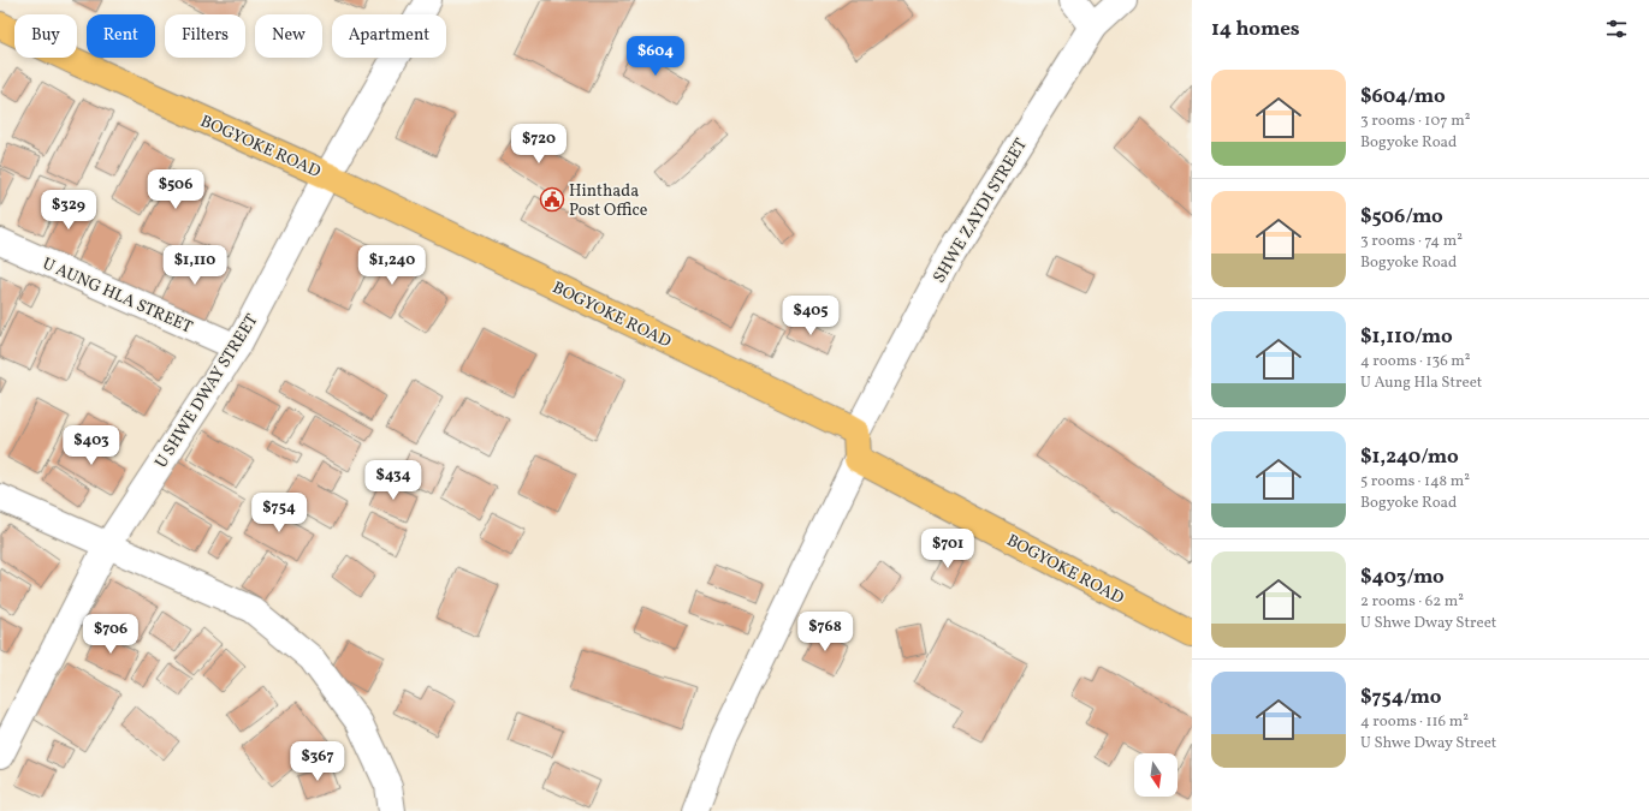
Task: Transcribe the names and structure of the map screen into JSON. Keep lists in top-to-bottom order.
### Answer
{
  "streets": {
    "main road": ["BOGYOKE ROAD"],
    "street": ["SHWE ZAYDI STREET", "U AUNG HLA STREET", "U SHWE DWAY STREET"]
  },
  "crossings": [
    ["BOGYOKE ROAD", "SHWE ZAYDI STREET"],
    ["BOGYOKE ROAD", "U SHWE DWAY STREET"],
    ["U AUNG HLA STREET", "U SHWE DWAY STREET"]
  ],
  "places": {
    "public building": ["Hinthada Post Office"]
  },
  "north": "bottom",
  "page": {
    "heading": "14 homes",
    "chip": [
      "Buy",
      "Rent",
      "Filters",
      "New",
      "Apartment"
    ],
    "price": [
      "$604",
      "$720",
      "$506",
      "$329",
      "$1,110",
      "$1,240",
      "$405",
      "$403",
      "$434",
      "$754",
      "$701",
      "$768",
      "$706",
      "$367"
    ],
    "list": [
      {
        "name": "$604/mo",
        "note": "3 rooms · 107 m² · Bogyoke Road"
      },
      {
        "name": "$506/mo",
        "note": "3 rooms · 74 m² · Bogyoke Road"
      },
      {
        "name": "$1,110/mo",
        "note": "4 rooms · 136 m² · U Aung Hla Street"
      },
      {
        "name": "$1,240/mo",
        "note": "5 rooms · 148 m² · Bogyoke Road"
      },
      {
        "name": "$403/mo",
        "note": "2 rooms · 62 m² · U Shwe Dway Street"
      },
      {
        "name": "$754/mo",
        "note": "4 rooms · 116 m² · U Shwe Dway Street"
      }
    ]
  }
}
